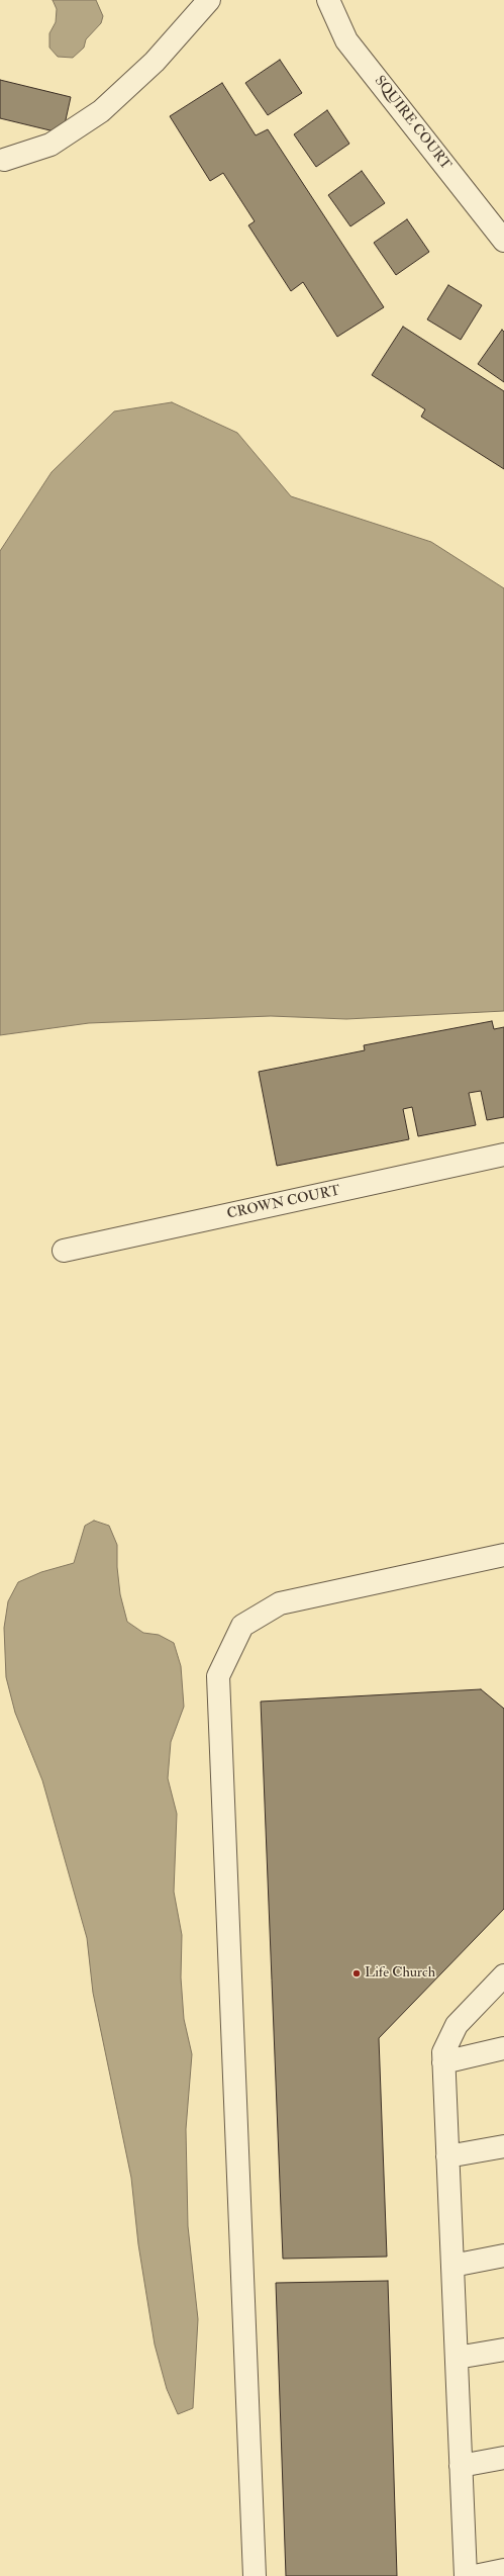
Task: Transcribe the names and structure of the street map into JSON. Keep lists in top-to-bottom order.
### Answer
{
  "streets": {
    "street": ["SQUIRE COURT", "CROWN COURT"]
  },
  "places": ["Life Church"]
}
